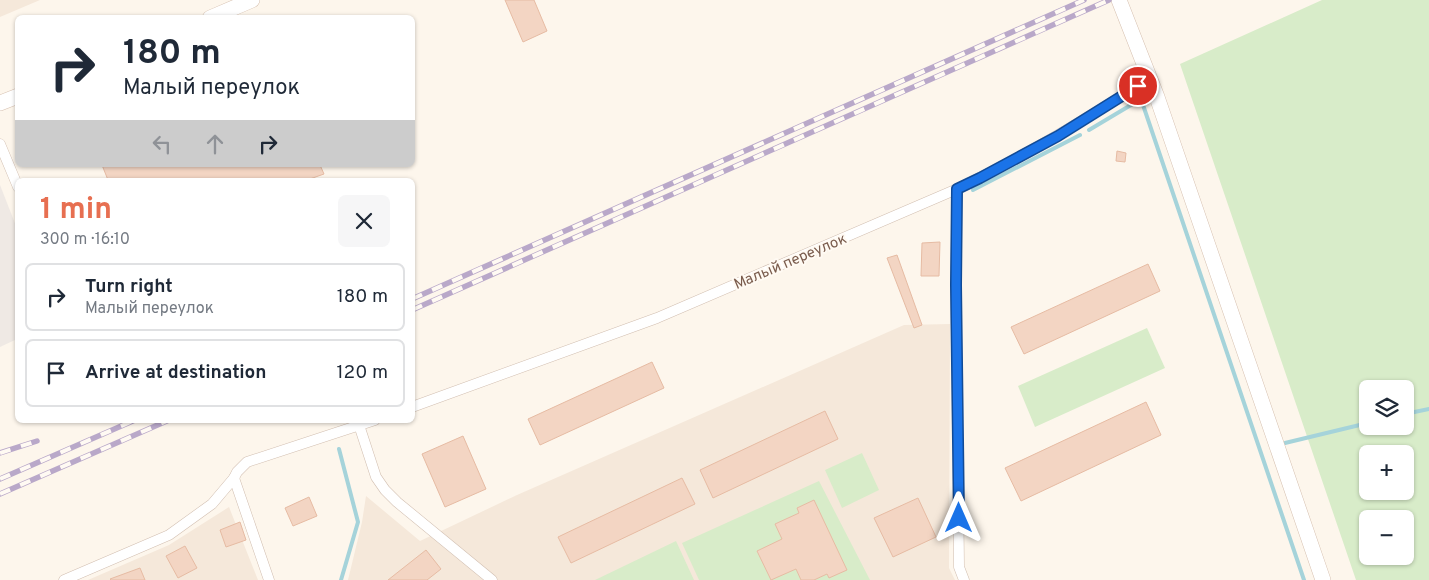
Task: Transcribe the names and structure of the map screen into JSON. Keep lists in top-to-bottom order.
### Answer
{
  "streets": {
    "street": ["Малый переулок"]
  },
  "page": {
    "turn": ["180 m", "Малый переулок"],
    "heading": ["1 min", "300 m · 16:10"],
    "list": [
      {
        "name": "Turn right",
        "note": "Малый переулок",
        "value": "180 m"
      },
      {
        "name": "Arrive at destination",
        "value": "120 m"
      }
    ],
    "map_buttons": ["+", "−"]
  }
}
